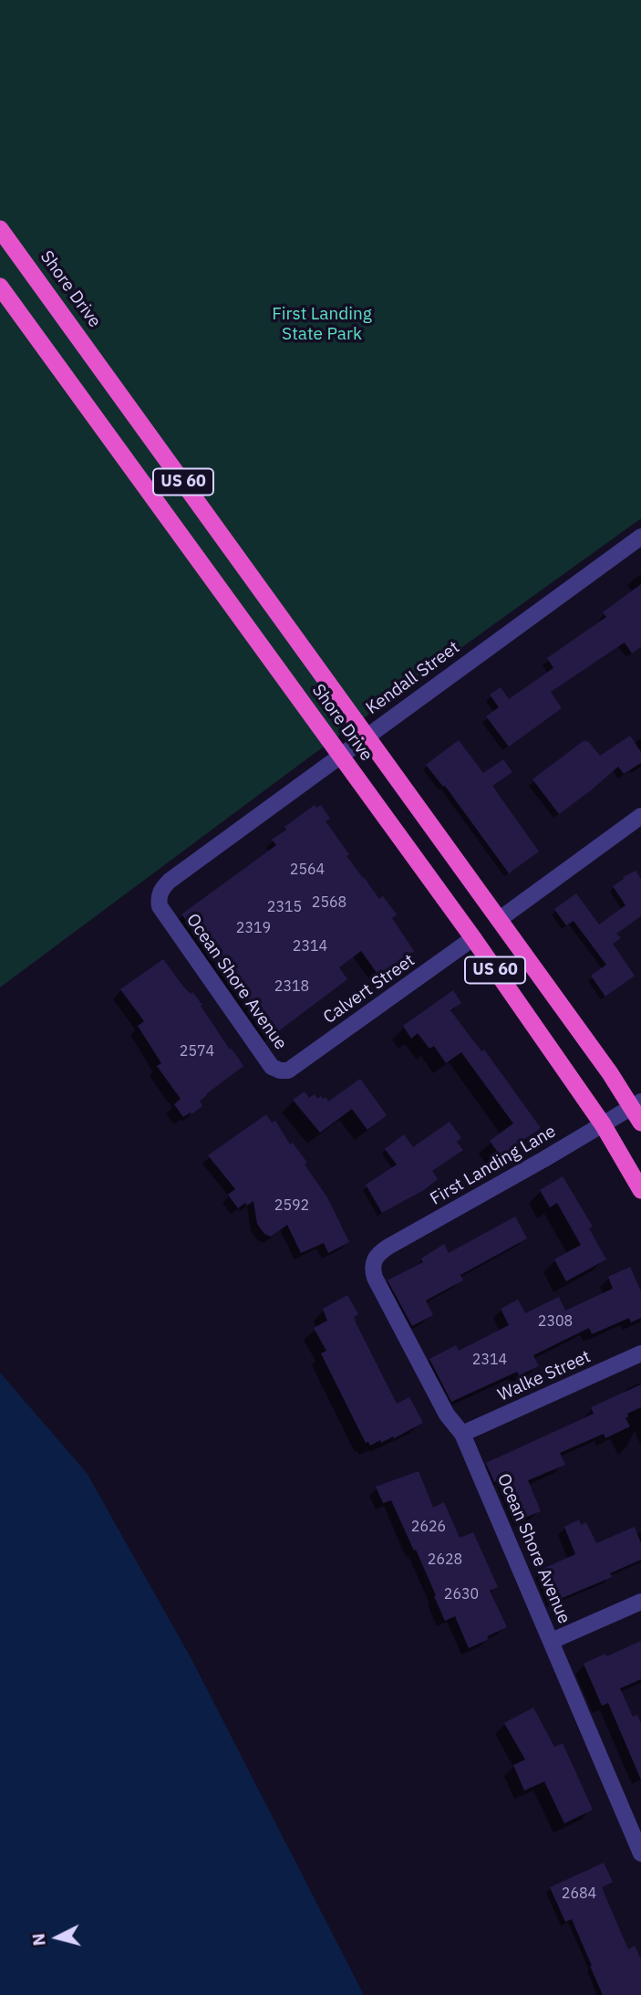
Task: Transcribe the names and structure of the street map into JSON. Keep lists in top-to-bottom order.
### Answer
{
  "streets": {
    "highway": ["Shore Drive", "US 60"],
    "street": [
      "Kendall Street",
      "Ocean Shore Avenue",
      "Calvert Street",
      "First Landing Lane",
      "Walke Street"
    ]
  },
  "crossings": [
    ["Shore Drive", "Kendall Street"],
    ["Shore Drive", "Calvert Street"],
    ["Shore Drive", "First Landing Lane"],
    ["Kendall Street", "Ocean Shore Avenue"],
    ["Ocean Shore Avenue", "Calvert Street"],
    ["Ocean Shore Avenue", "First Landing Lane"],
    ["Ocean Shore Avenue", "Walke Street"]
  ],
  "parks": ["First Landing State Park"],
  "house_numbers": [
    "2564",
    "2568",
    "2315",
    "2319",
    "2314",
    "2318",
    "2574",
    "2592",
    "2308",
    "2314",
    "2626",
    "2628",
    "2630",
    "2684"
  ],
  "north": "left"
}
